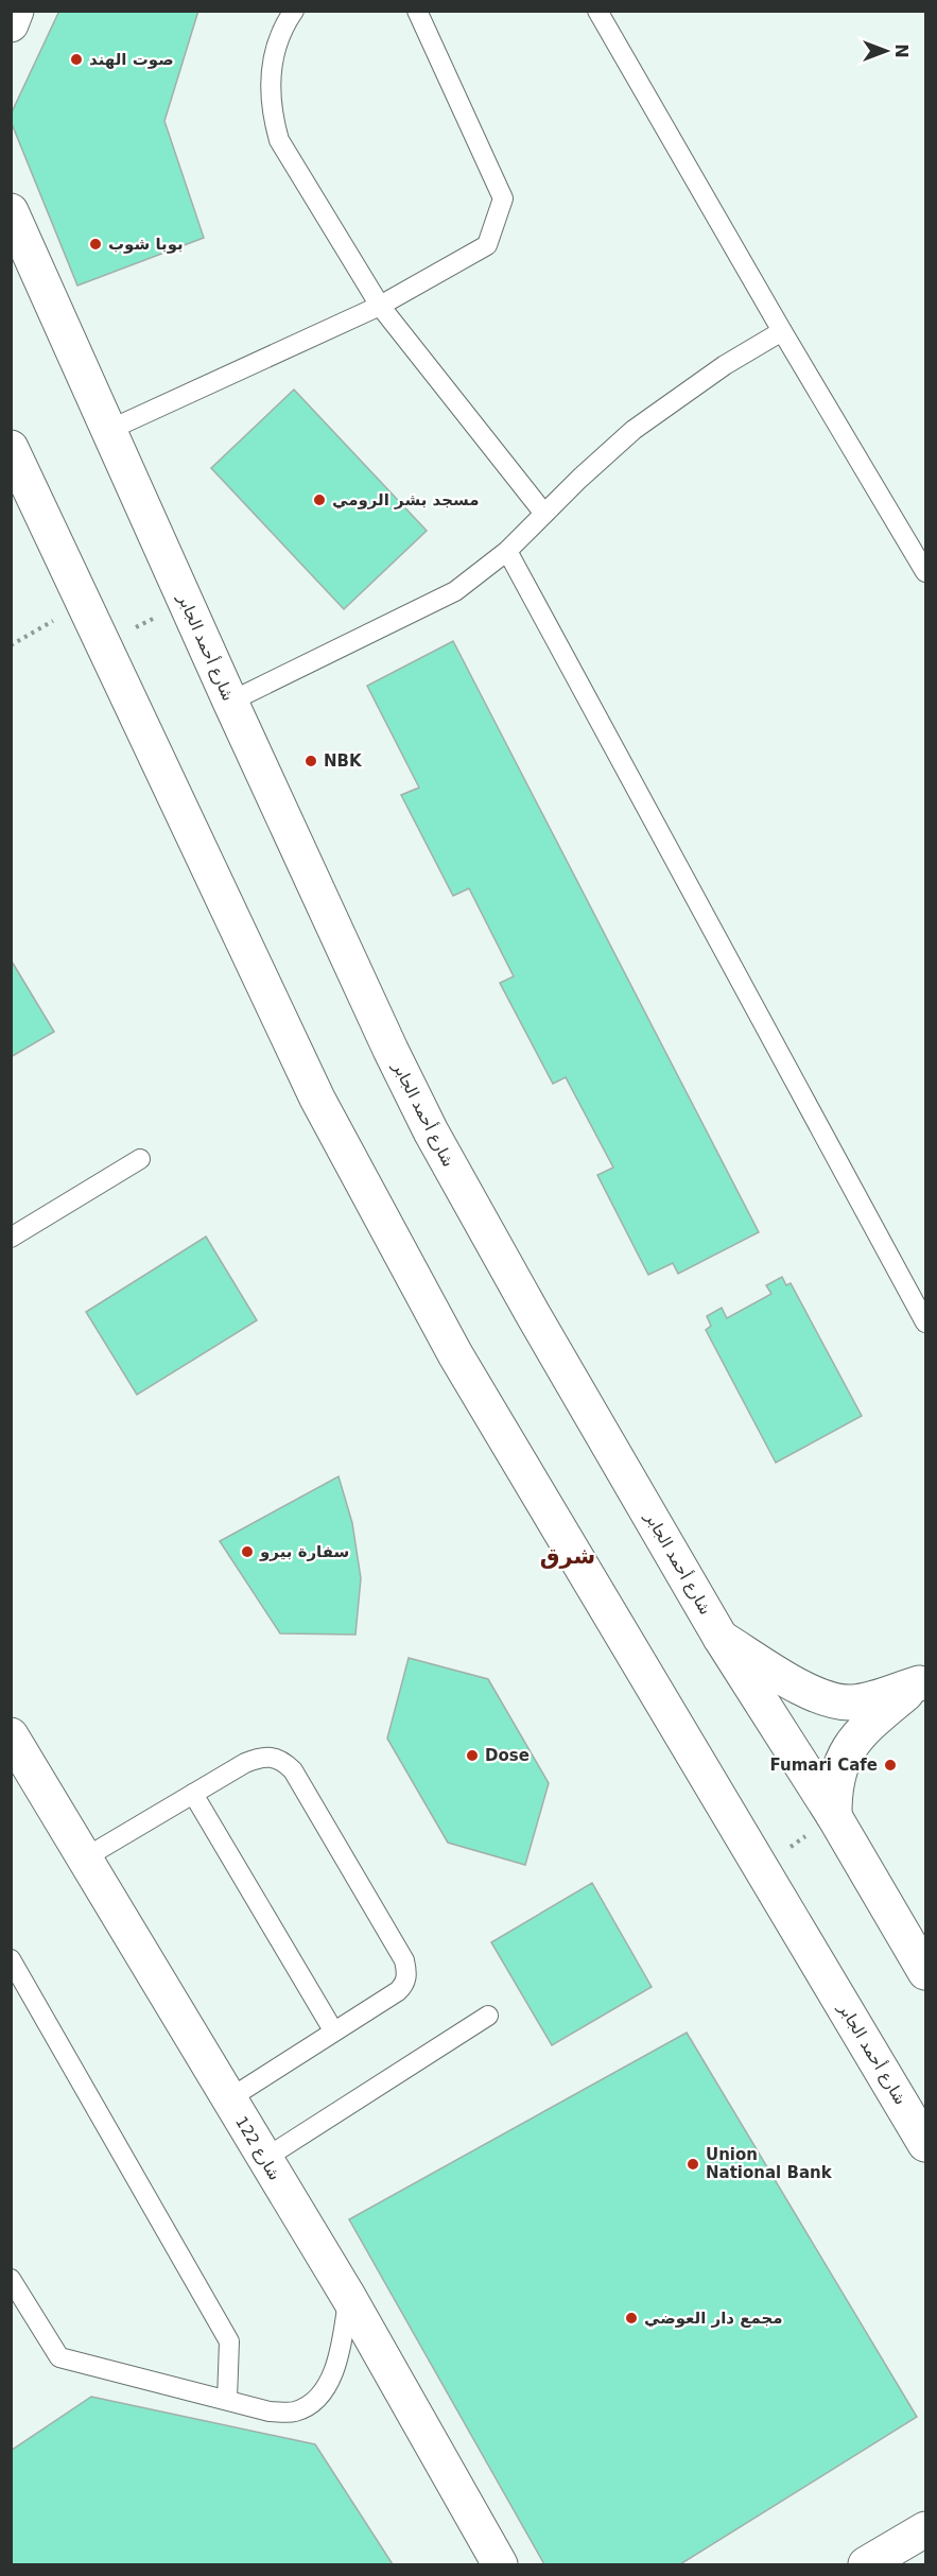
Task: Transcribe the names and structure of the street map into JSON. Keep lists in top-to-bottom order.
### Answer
{
  "streets": {
    "main road": ["شارع أحمد الجابر", "شارع 122"]
  },
  "districts": ["شرق"],
  "places": [
    "صوت الهند",
    "بوبا شوب",
    "مسجد بشر الرومي",
    "NBK",
    "سفارة بيرو",
    "Dose",
    "Fumari Cafe",
    "Union National Bank",
    "مجمع دار العوضي"
  ],
  "north": "right"
}
